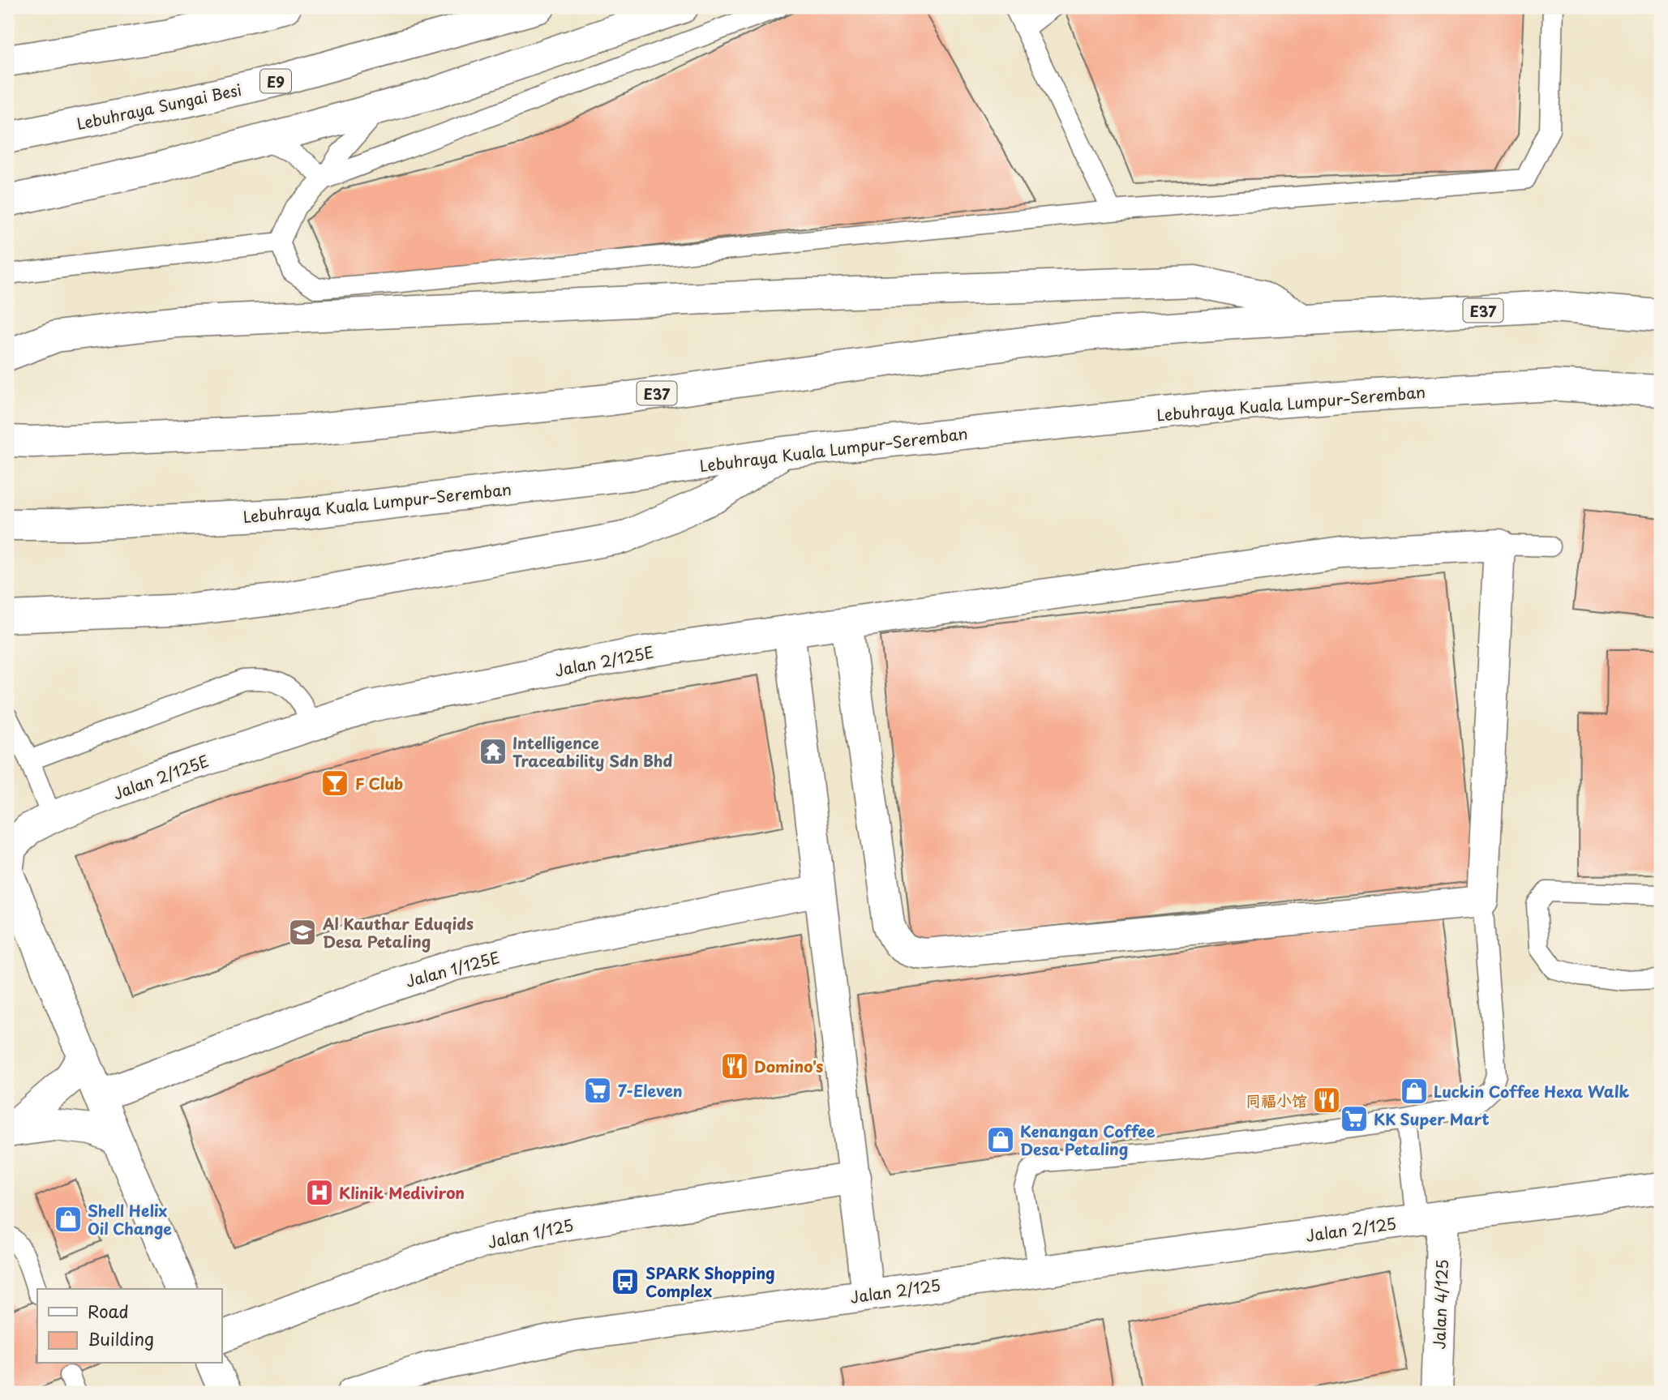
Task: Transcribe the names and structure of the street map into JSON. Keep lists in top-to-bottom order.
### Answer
{
  "streets": {
    "main road": [
      "E9",
      "Lebuhraya Sungai Besi",
      "E37",
      "Lebuhraya Kuala Lumpur–Seremban",
      "Jalan 2/125E",
      "Jalan 1/125E",
      "Jalan 2/125",
      "Jalan 1/125",
      "Jalan 4/125"
    ]
  },
  "crossings": [
    ["Jalan 2/125E", "Jalan 1/125E"],
    ["Jalan 2/125", "Jalan 4/125"]
  ],
  "places": {
    "temple": ["Intelligence Traceability Sdn Bhd"],
    "bar": ["F Club"],
    "school or university": ["Al Kauthar Eduqids Desa Petaling"],
    "restaurant": ["Domino's", "同福小馆"],
    "supermarket": ["7-Eleven", "KK Super Mart"],
    "shop": ["Luckin Coffee Hexa Walk", "Kenangan Coffee Desa Petaling", "Shell Helix Oil Change"],
    "hospital": ["Klinik Mediviron"],
    "bus stop": ["SPARK Shopping Complex"]
  },
  "legend": ["Road", "Building"]
}
